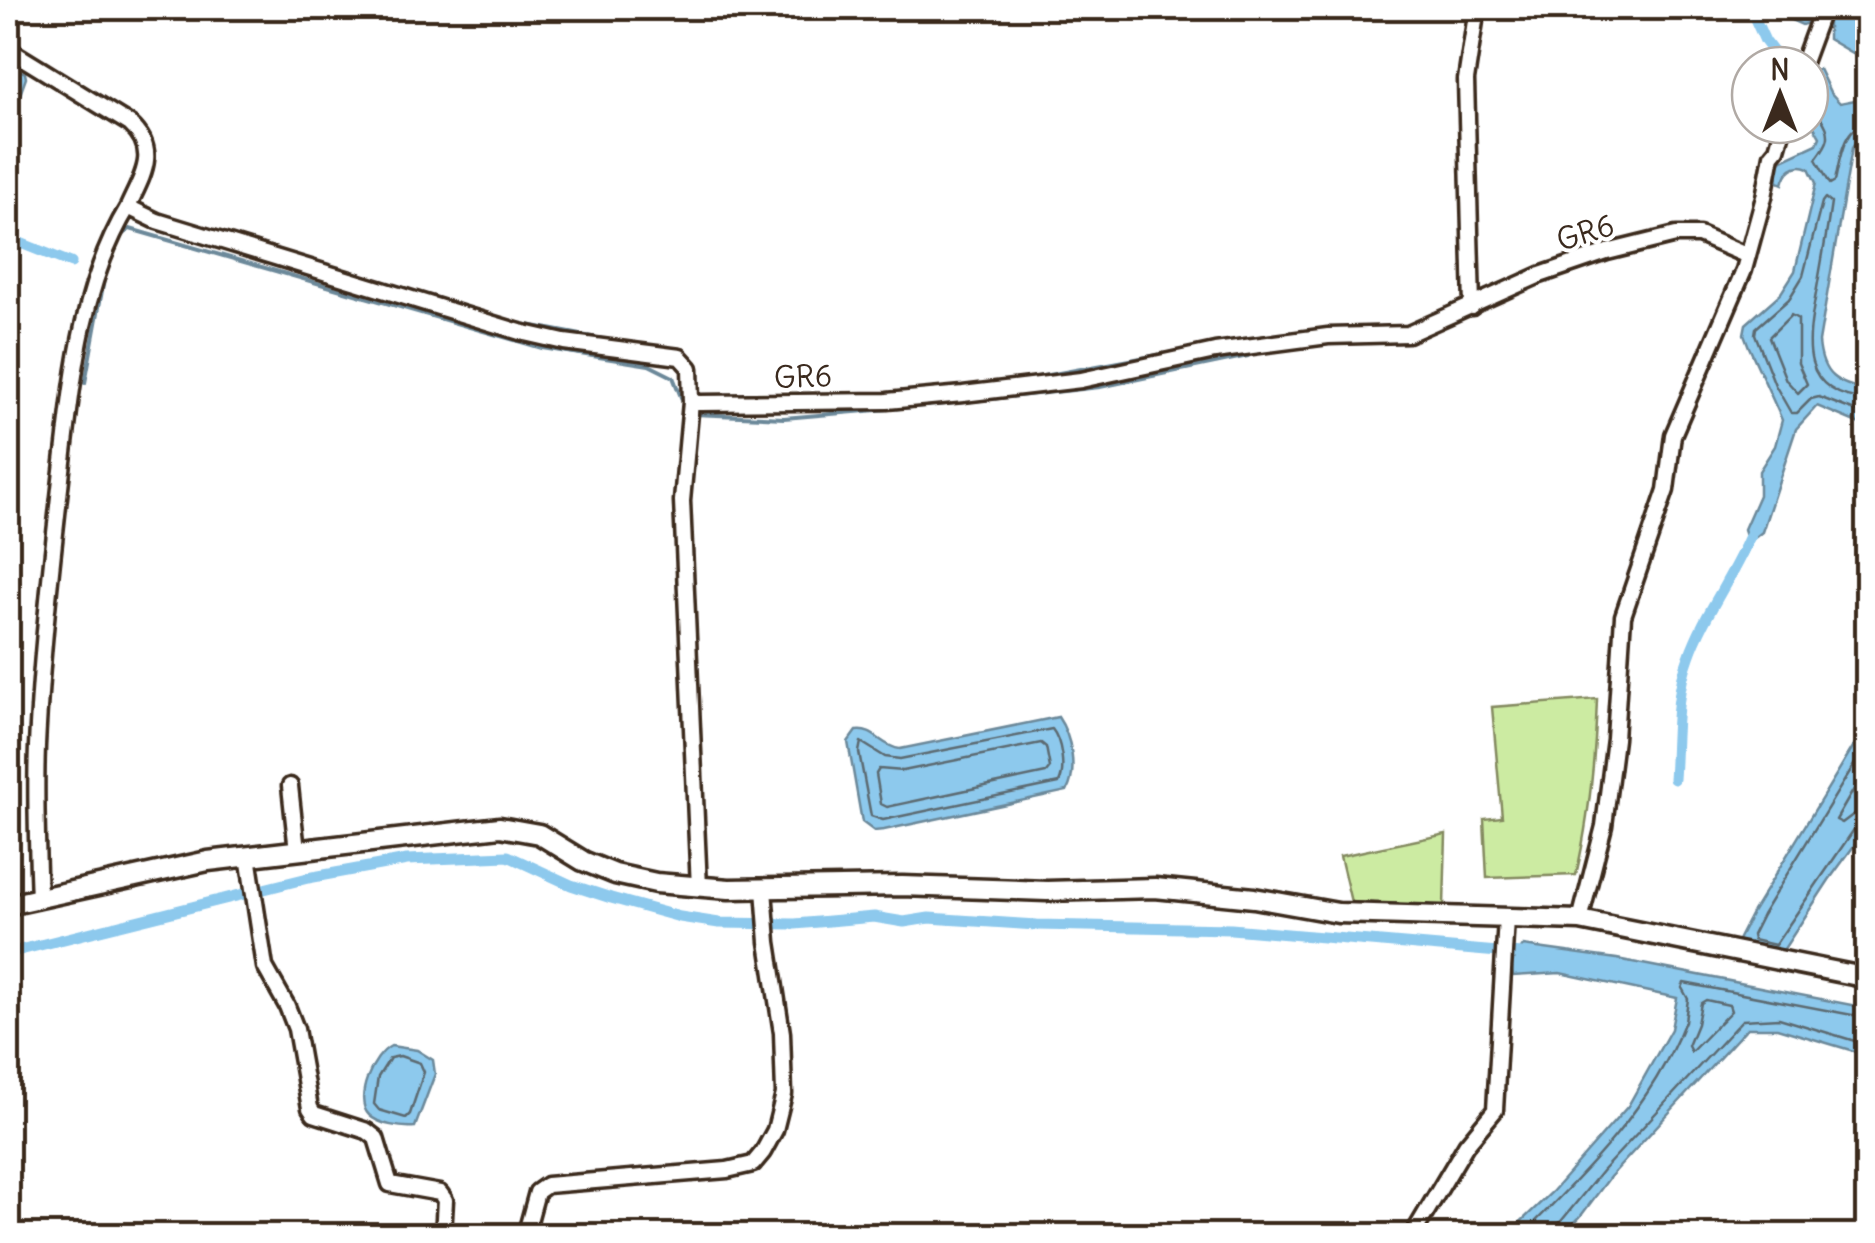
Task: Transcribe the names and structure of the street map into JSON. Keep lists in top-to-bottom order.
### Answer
{
  "streets": {
    "street": ["GR6"]
  },
  "north": "top"
}
